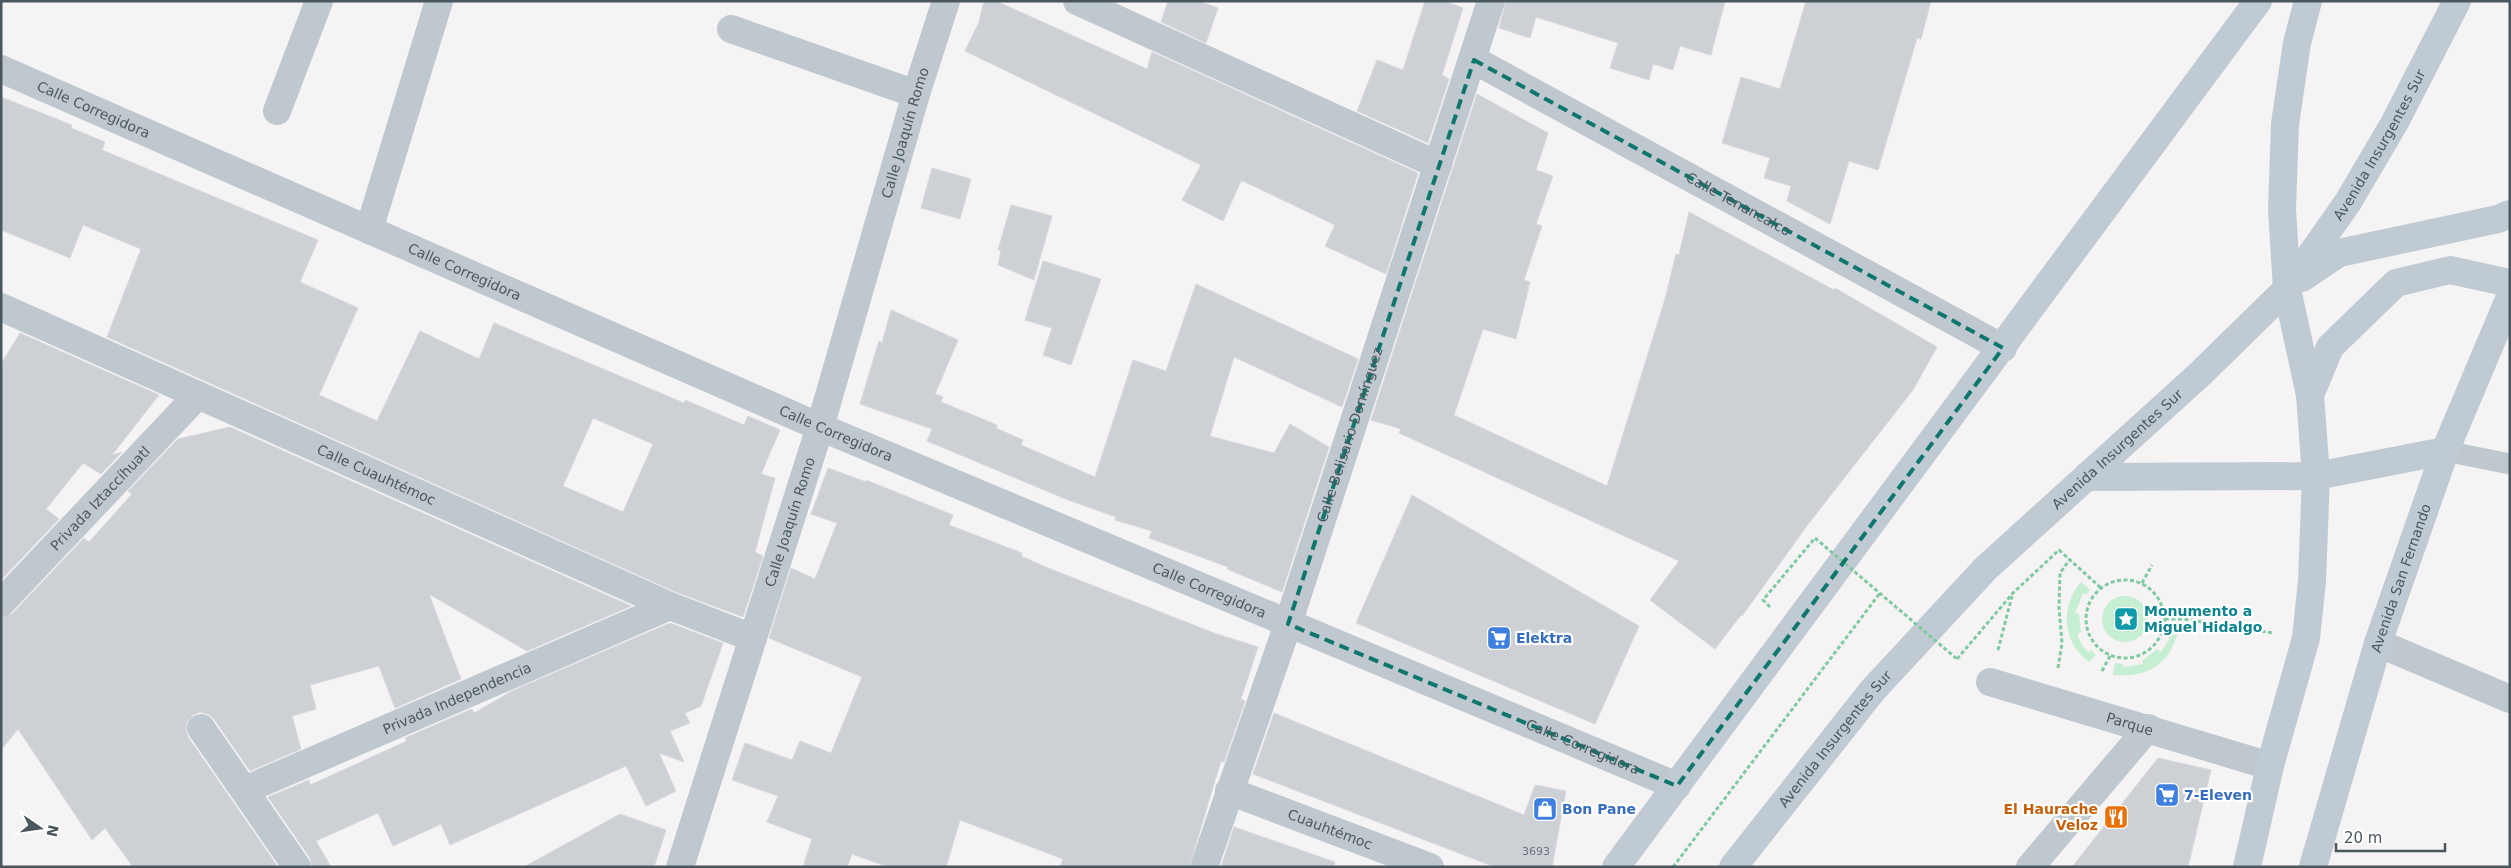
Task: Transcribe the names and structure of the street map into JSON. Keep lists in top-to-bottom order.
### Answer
{
  "streets": {
    "main road": ["Avenida Insurgentes Sur", "Avenida San Fernando"],
    "street": [
      "Calle Corregidora",
      "Calle Joaquín Romo",
      "Calle Tenancalco",
      "Calle Belisario Domínguez",
      "Calle Cuauhtémoc",
      "Privada Iztaccíhuatl",
      "Privada Independencia",
      "Parque",
      "Cuauhtémoc"
    ]
  },
  "crossings": [
    ["Calle Corregidora", "Calle Joaquín Romo"],
    ["Calle Corregidora", "Calle Belisario Domínguez"],
    ["Calle Joaquín Romo", "Calle Cuauhtémoc"],
    ["Calle Tenancalco", "Calle Belisario Domínguez"],
    ["Calle Belisario Domínguez", "Cuauhtémoc"],
    ["Calle Cuauhtémoc", "Privada Iztaccíhuatl"],
    ["Calle Cuauhtémoc", "Privada Independencia"]
  ],
  "places": {
    "place": ["Monumento a Miguel Hidalgo"],
    "supermarket": ["Elektra", "7-Eleven"],
    "shop": ["Bon Pane"],
    "restaurant": ["El Haurache Veloz"]
  },
  "house_numbers": ["3693"],
  "scale_bar": "20 m",
  "north": "right"
}
